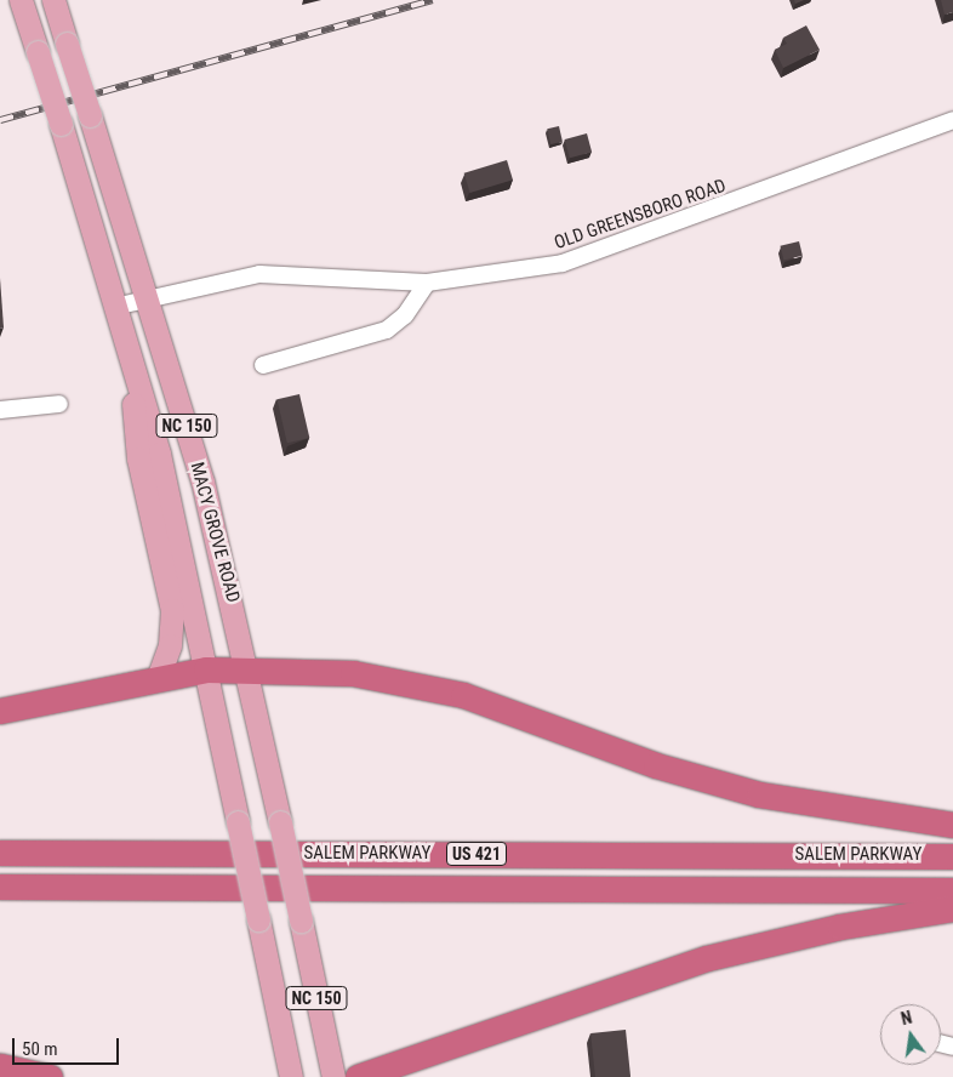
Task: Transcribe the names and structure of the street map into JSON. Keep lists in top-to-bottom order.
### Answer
{
  "streets": {
    "highway": ["SALEM PARKWAY", "US 421"],
    "main road": ["NC 150", "MACY GROVE ROAD"],
    "street": ["OLD GREENSBORO ROAD"]
  },
  "crossings": [
    ["OLD GREENSBORO ROAD", "MACY GROVE ROAD"],
    ["NC 150", "MACY GROVE ROAD"]
  ],
  "scale_bar": "50 m",
  "north": "top"
}
